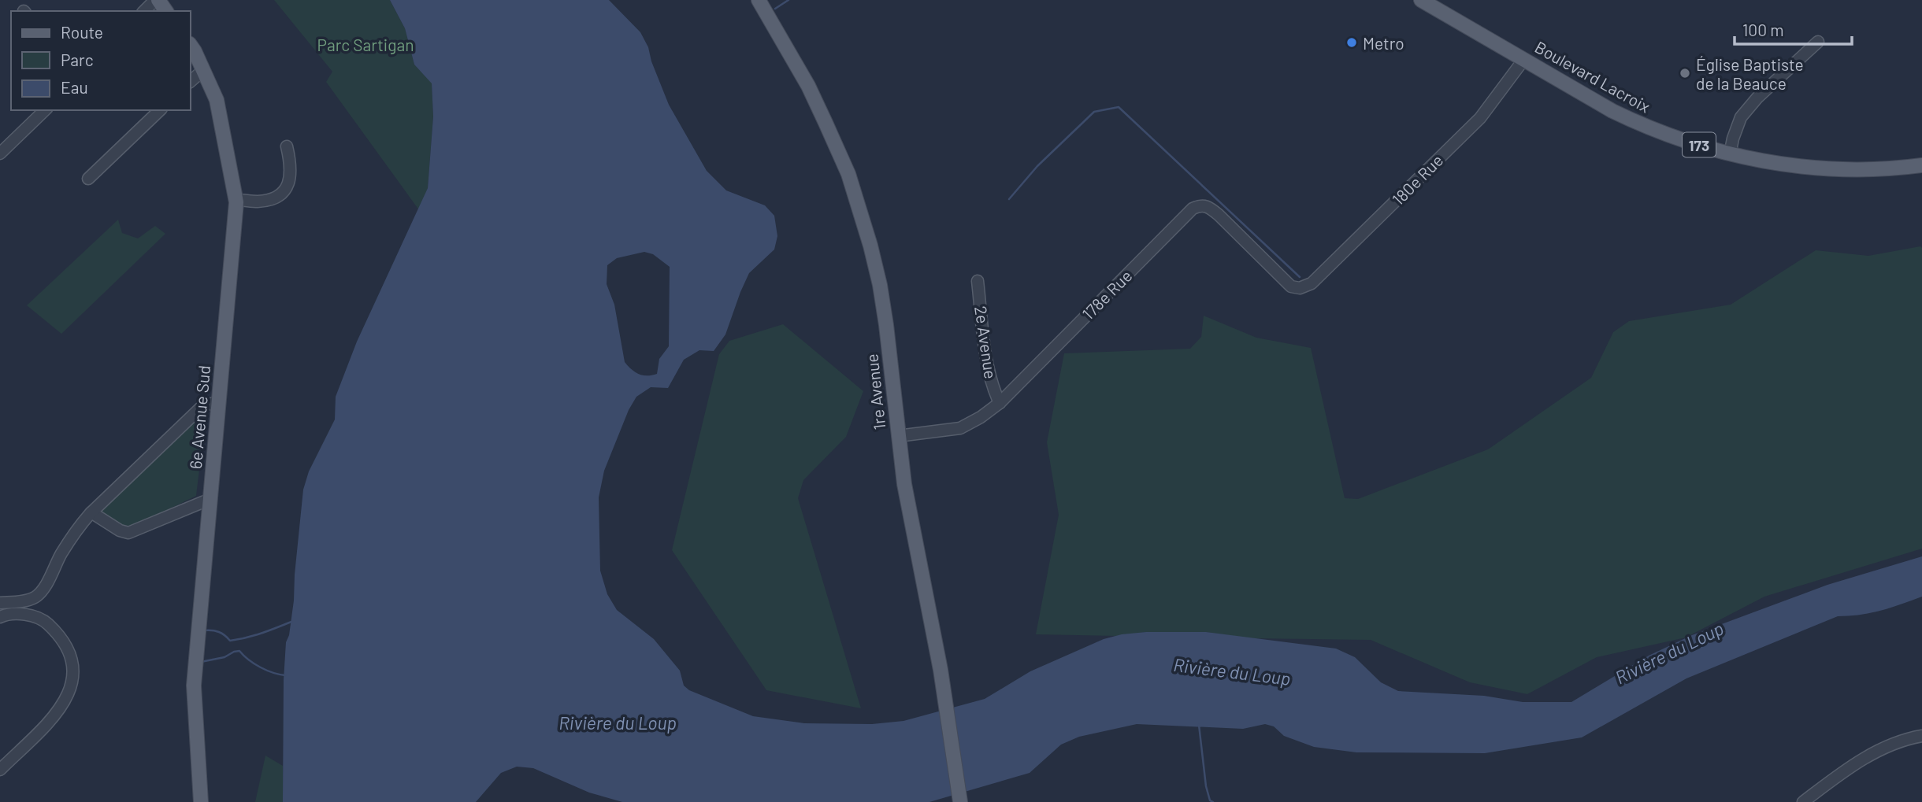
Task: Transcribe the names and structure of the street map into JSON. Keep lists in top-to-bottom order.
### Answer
{
  "streets": {
    "main road": [
      "Boulevard Lacroix",
      "173",
      "1re Avenue",
      "6e Avenue Sud"
    ],
    "street": ["180e Rue", "178e Rue", "2e Avenue"]
  },
  "crossings": [
    ["Boulevard Lacroix", "180e Rue"],
    ["180e Rue", "178e Rue"],
    ["178e Rue", "2e Avenue"],
    ["178e Rue", "1re Avenue"]
  ],
  "water": ["Rivière du Loup"],
  "parks": ["Parc Sartigan"],
  "places": ["Metro", "Église Baptiste de la Beauce"],
  "legend": ["Route", "Parc", "Eau"],
  "scale_bar": "100 m"
}
